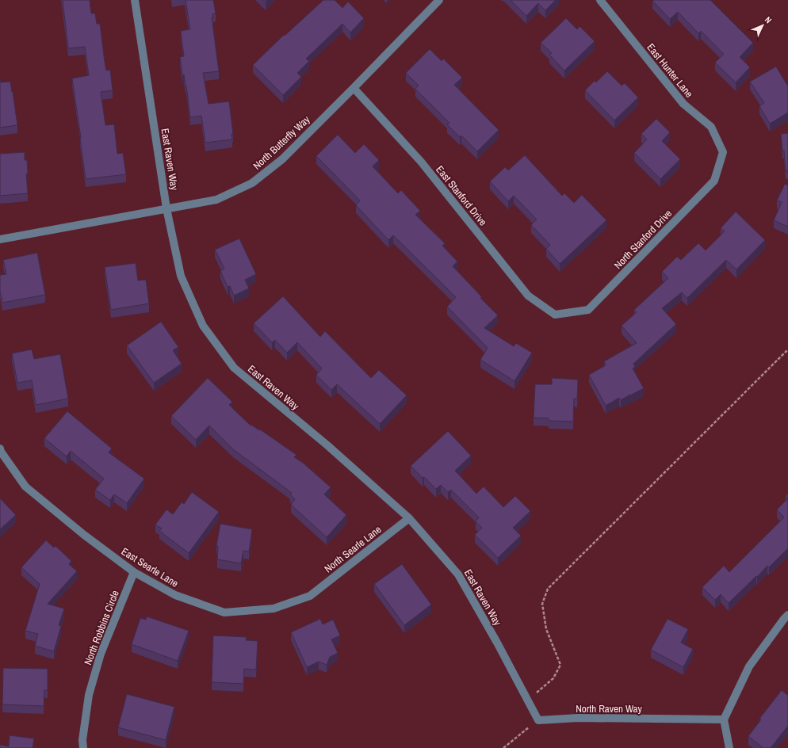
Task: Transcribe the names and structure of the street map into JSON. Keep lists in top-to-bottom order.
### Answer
{
  "streets": {
    "street": [
      "East Hunter Lane",
      "North Butterfly Way",
      "East Raven Way",
      "East Stanford Drive",
      "North Stanford Drive",
      "North Searle Lane",
      "East Searle Lane",
      "North Robbins Circle",
      "North Raven Way"
    ]
  },
  "crossings": [
    ["East Hunter Lane", "North Stanford Drive"],
    ["North Butterfly Way", "East Raven Way"],
    ["North Butterfly Way", "East Stanford Drive"],
    ["East Raven Way", "North Searle Lane"],
    ["East Raven Way", "North Raven Way"],
    ["East Stanford Drive", "North Stanford Drive"],
    ["North Searle Lane", "East Searle Lane"],
    ["East Searle Lane", "North Robbins Circle"]
  ],
  "north": "top right"
}
